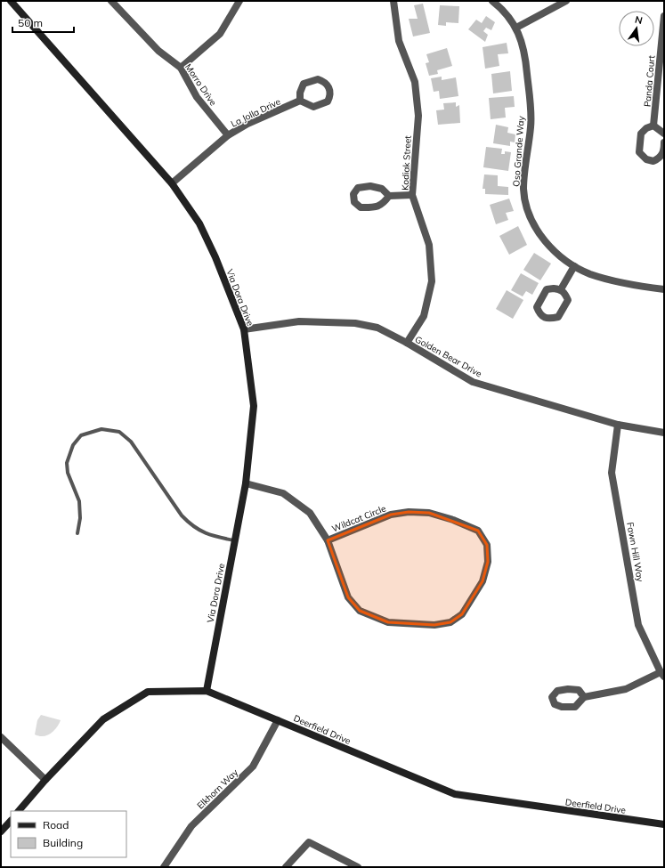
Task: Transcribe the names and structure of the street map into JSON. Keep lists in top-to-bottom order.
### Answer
{
  "streets": {
    "street": [
      "Panda Court",
      "Morro Drive",
      "La Jolla Drive",
      "Oso Grande Way",
      "Kodiak Street",
      "Via Dora Drive",
      "Golden Bear Drive",
      "Wildcat Circle",
      "Fawn Hill Way",
      "Deerfield Drive",
      "Elkhorn Way"
    ]
  },
  "crossings": [
    ["Morro Drive", "La Jolla Drive"],
    ["La Jolla Drive", "Via Dora Drive"],
    ["Kodiak Street", "Golden Bear Drive"],
    ["Via Dora Drive", "Golden Bear Drive"],
    ["Via Dora Drive", "Wildcat Circle"],
    ["Via Dora Drive", "Deerfield Drive"],
    ["Golden Bear Drive", "Fawn Hill Way"],
    ["Deerfield Drive", "Elkhorn Way"]
  ],
  "legend": ["Road", "Building"],
  "scale_bar": "50 m",
  "north": "top"
}
